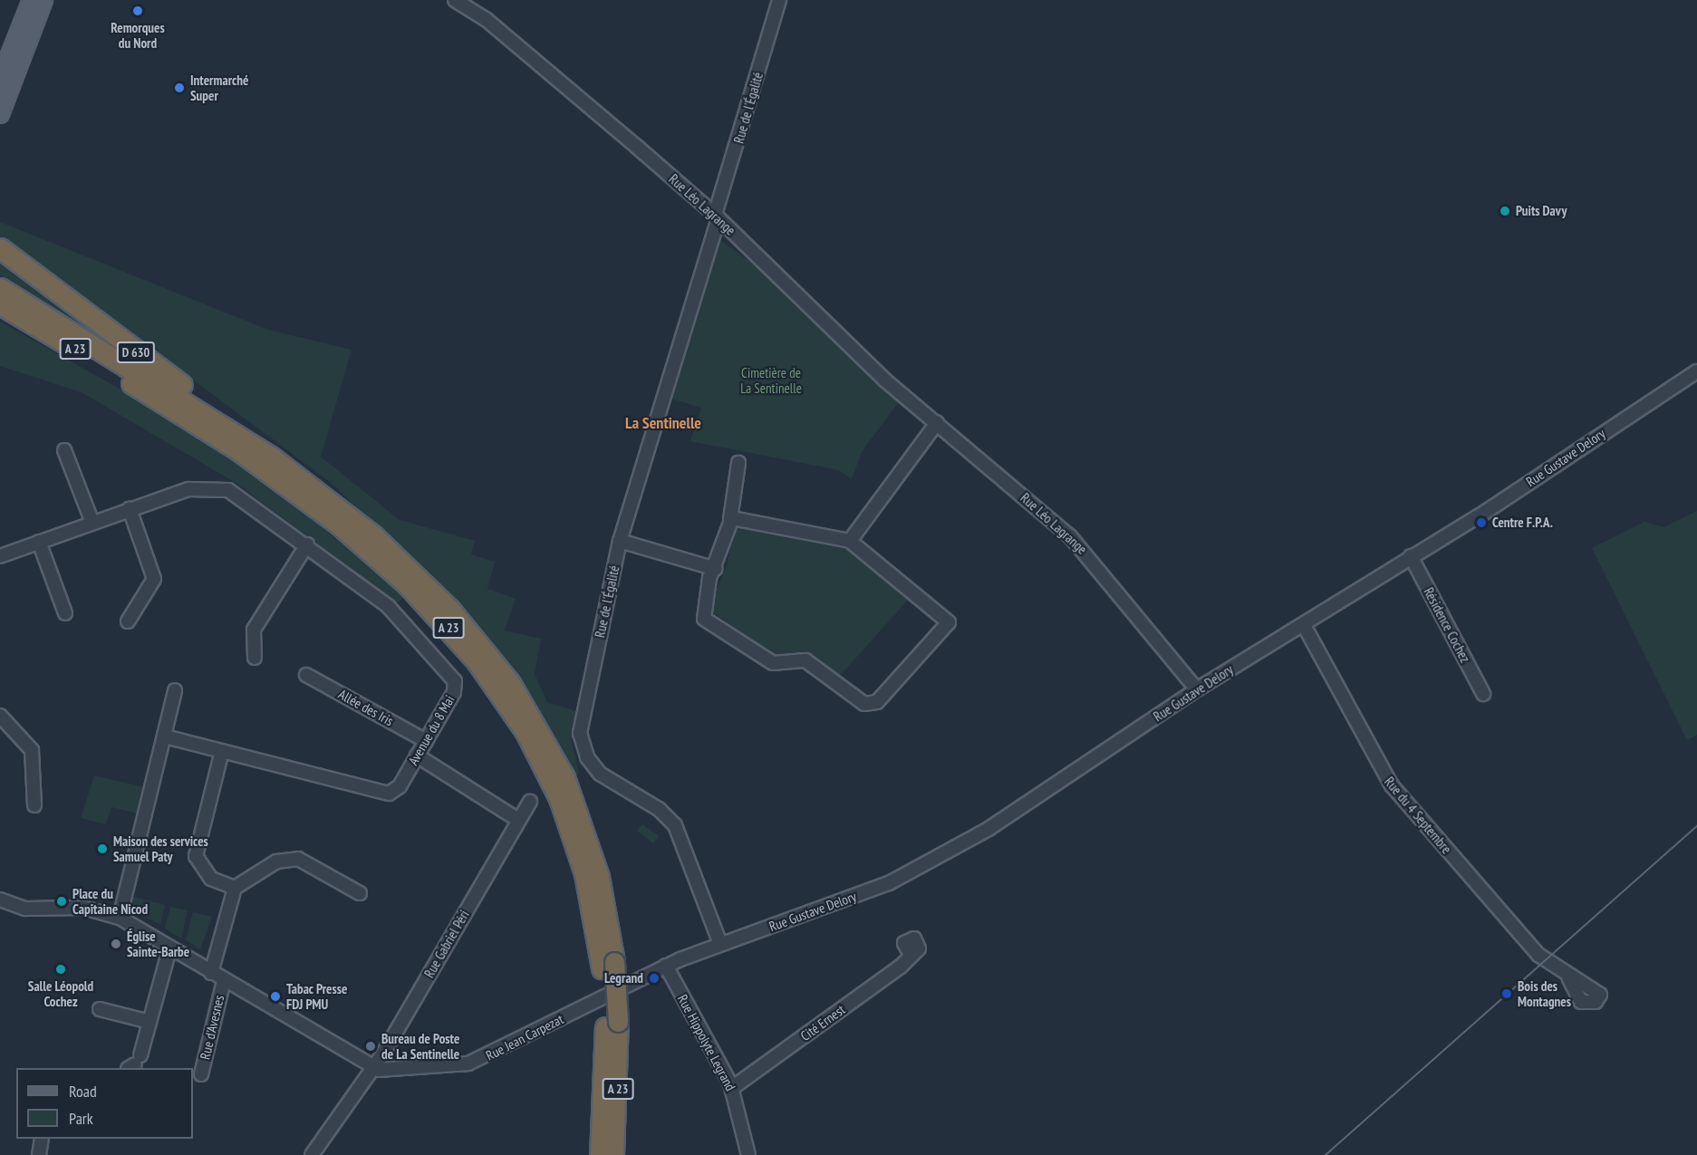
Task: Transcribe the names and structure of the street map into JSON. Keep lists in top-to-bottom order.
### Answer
{
  "streets": {
    "highway": ["A 23", "D 630"],
    "street": [
      "Rue de l'Égalité",
      "Rue Léo Lagrange",
      "Rue Gustave Delory",
      "Résidence Cochez",
      "Allée des Iris",
      "Avenue du 8 Mai",
      "Rue du 4 Septembre",
      "Rue Gabriel Péri",
      "Cité Ernest",
      "Rue d'Avesnes",
      "Rue Jean Carpezat",
      "Rue Hippolyte Legrand"
    ]
  },
  "crossings": [
    ["Rue de l'Égalité", "Rue Léo Lagrange"],
    ["Rue de l'Égalité", "Rue Gustave Delory"],
    ["Rue Léo Lagrange", "Rue Gustave Delory"],
    ["A 23", "D 630"],
    ["Rue Gustave Delory", "Résidence Cochez"],
    ["Rue Gustave Delory", "Rue du 4 Septembre"],
    ["Rue Gustave Delory", "Rue Jean Carpezat"],
    ["Rue Gustave Delory", "Rue Hippolyte Legrand"],
    ["Allée des Iris", "Avenue du 8 Mai"],
    ["Rue Gabriel Péri", "Rue Jean Carpezat"],
    ["Cité Ernest", "Rue Hippolyte Legrand"],
    ["Rue Jean Carpezat", "Rue Hippolyte Legrand"]
  ],
  "districts": ["La Sentinelle"],
  "parks": ["Cimetière de La Sentinelle"],
  "places": [
    "Remorques du Nord",
    "Intermarché Super",
    "Puits Davy",
    "Centre F.P.A.",
    "Maison des services Samuel Paty",
    "Place du Capitaine Nicod",
    "Église Sainte-Barbe",
    "Salle Léopold Cochez",
    "Legrand",
    "Bois des Montagnes",
    "Tabac Presse FDJ PMU",
    "Bureau de Poste de La Sentinelle"
  ],
  "legend": ["Road", "Park"]
}
